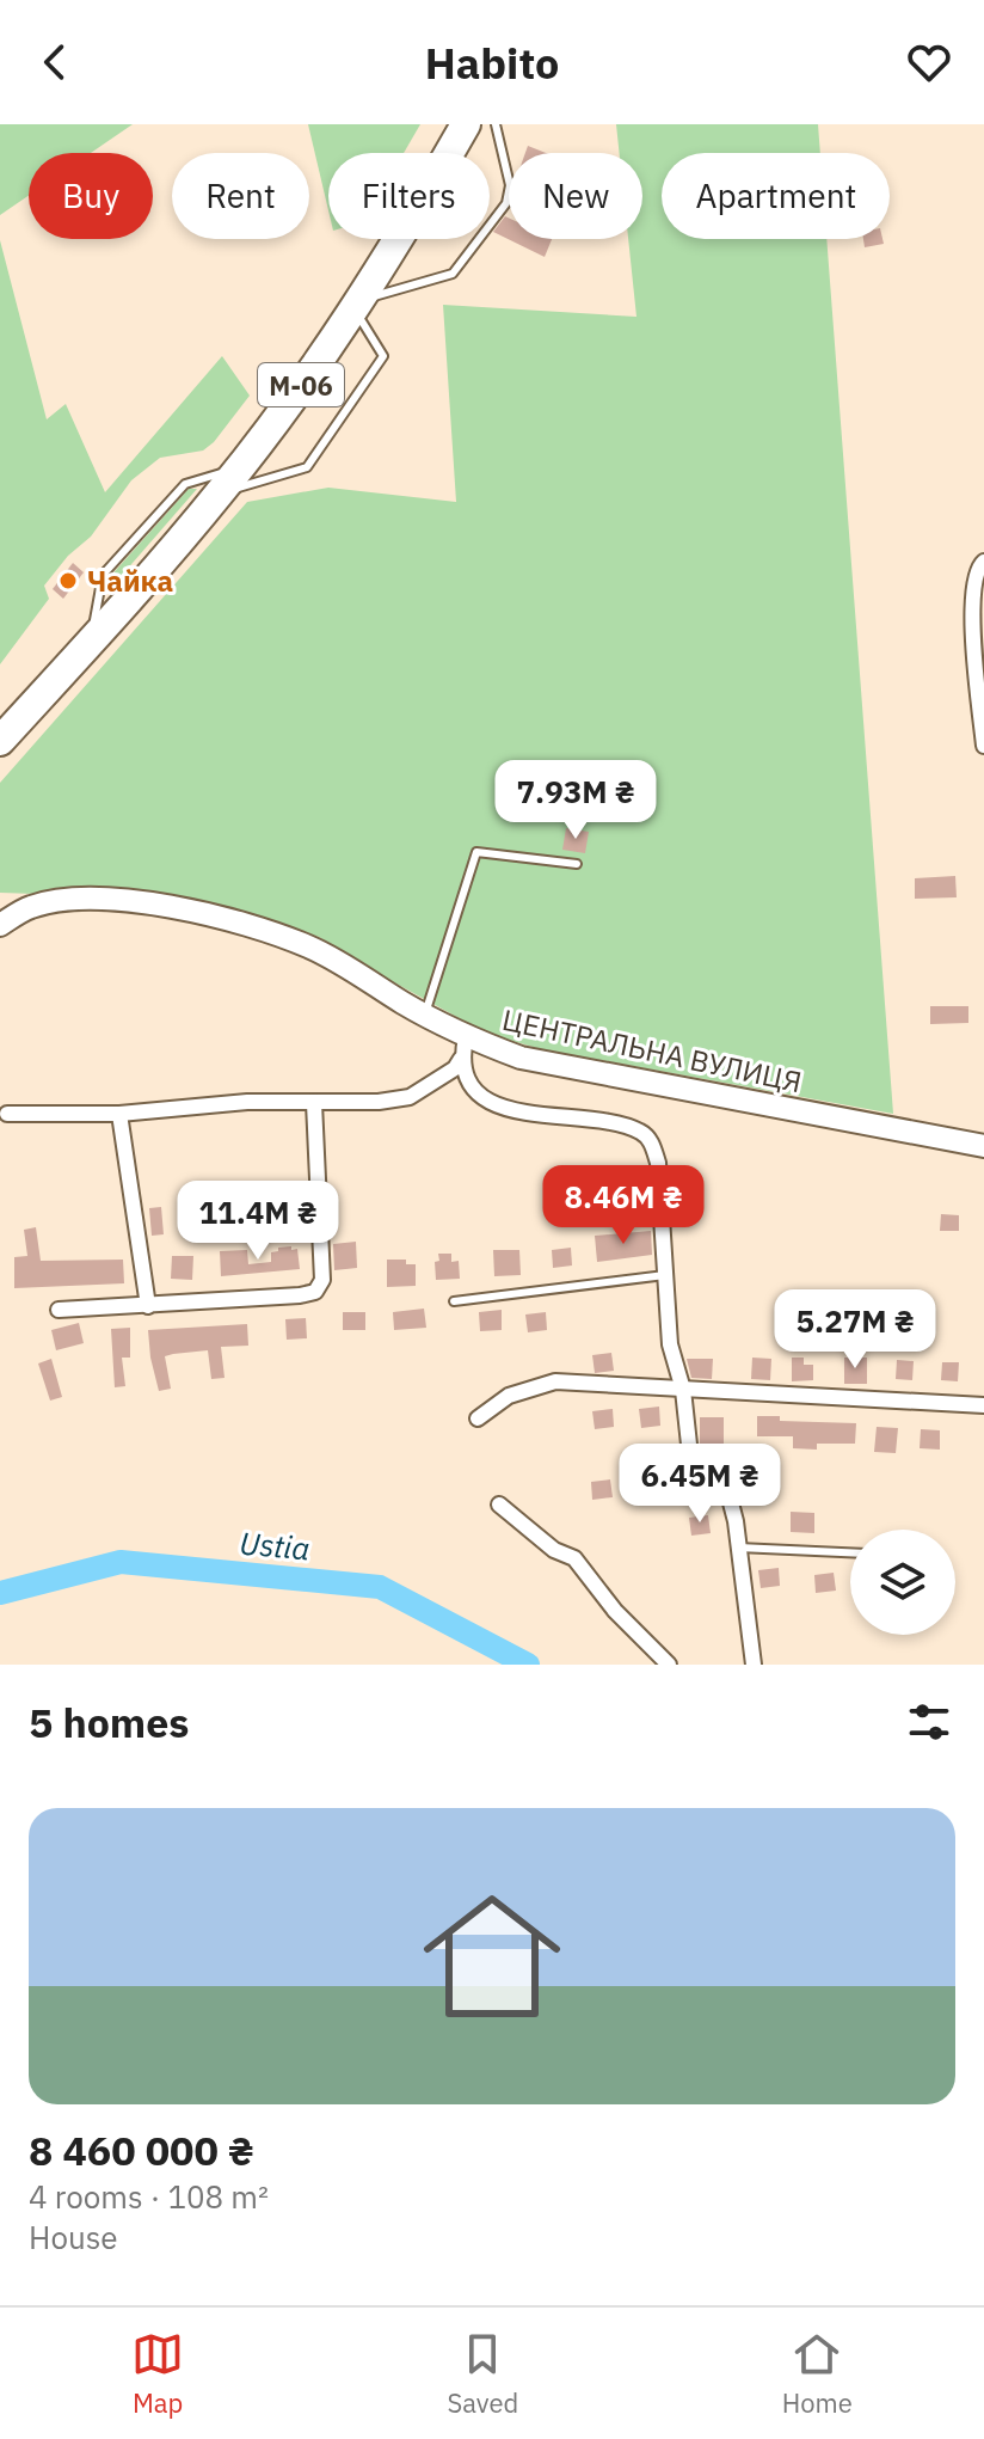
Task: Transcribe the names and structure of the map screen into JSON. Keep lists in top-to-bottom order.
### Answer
{
  "streets": {
    "highway": ["М-06"],
    "street": ["ЦЕНТРАЛЬНА ВУЛИЦЯ"]
  },
  "water": ["Ustia"],
  "places": ["Чайка"],
  "page": {
    "header": "Habito",
    "chip": [
      "Buy",
      "Rent",
      "Filters",
      "New",
      "Apartment"
    ],
    "price": [
      "7.93M ₴",
      "8.46M ₴",
      "11.4M ₴",
      "5.27M ₴",
      "6.45M ₴"
    ],
    "heading": "5 homes",
    "list": [
      {
        "name": "8 460 000 ₴",
        "note": "4 rooms · 108 m² · House"
      }
    ],
    "tabs": ["Map", "Saved", "Home"]
  }
}
